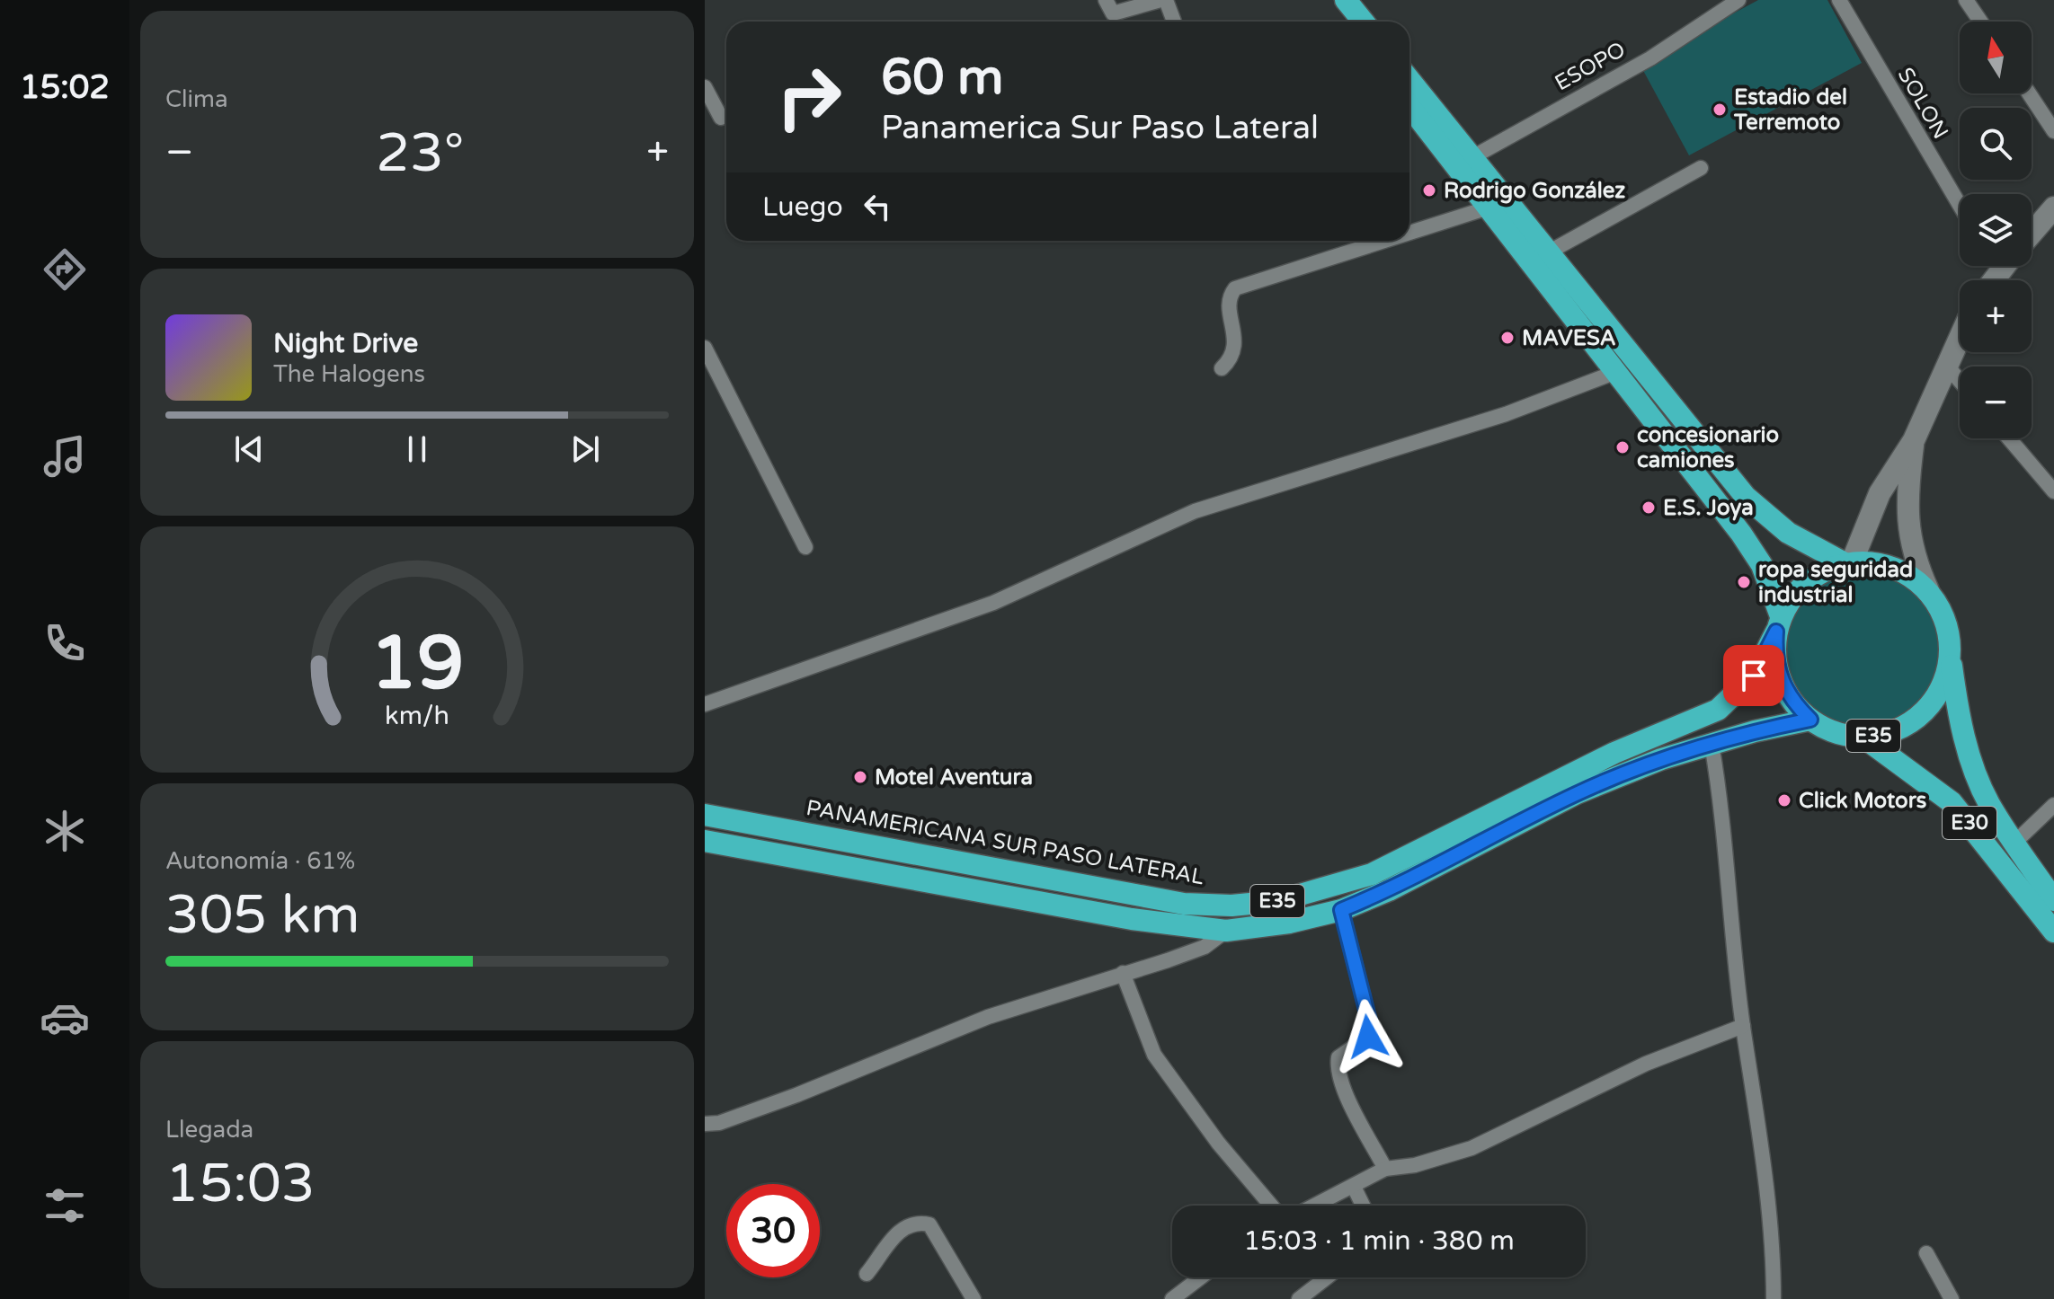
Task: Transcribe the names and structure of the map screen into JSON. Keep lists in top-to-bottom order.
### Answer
{
  "streets": {
    "highway": ["E35", "E30", "PANAMERICANA SUR PASO LATERAL"],
    "street": ["ESOPO", "SOLON"]
  },
  "crossings": [
    ["ESOPO", "E35"],
    ["E35", "E30"],
    ["E35", "PANAMERICANA SUR PASO LATERAL"],
    ["E30", "PANAMERICANA SUR PASO LATERAL"]
  ],
  "places": [
    "Estadio del Terremoto",
    "Rodrigo González",
    "MAVESA",
    "concesionario camiones",
    "E.S. Joya",
    "ropa seguridad industrial",
    "Motel Aventura",
    "Click Motors"
  ],
  "north": "top",
  "page": {
    "tabs": "15:02",
    "tile": [
      "Clima",
      ["Autonomía · 61%", "305 km"],
      ["Llegada", "15:03"]
    ],
    "map_buttons": ["+", "−"],
    "turn": ["60 m", "Panamerica Sur Paso Lateral"],
    "heat": ["−", "23°", "+"],
    "then": "Luego",
    "song": ["Night Drive", "The Halogens"],
    "limit": "30",
    "trip": "15:03 · 1 min · 380 m",
    "gauge": ["19", "km/h"]
  }
}
